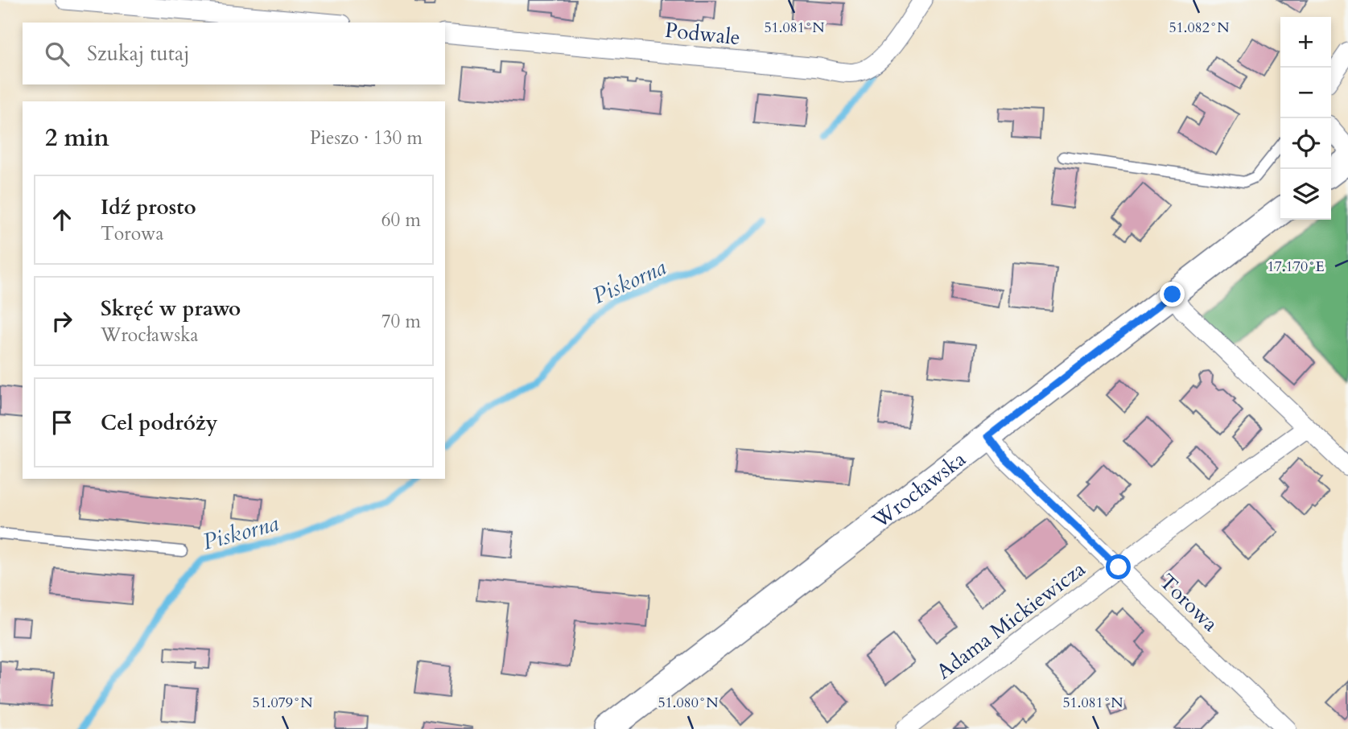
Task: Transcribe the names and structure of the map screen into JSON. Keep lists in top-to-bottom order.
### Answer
{
  "streets": {
    "main road": ["Wrocławska"],
    "street": ["Podwale", "Torowa", "Adama Mickiewicza"]
  },
  "crossings": [
    ["Wrocławska", "Torowa"],
    ["Torowa", "Adama Mickiewicza"]
  ],
  "water": ["Piskorna"],
  "page": {
    "map_buttons": ["+", "−"],
    "search": "Szukaj tutaj",
    "heading": ["2 min", "Pieszo · 130 m"],
    "list": [
      ["Idź prosto", "Torowa", "60 m"],
      ["Skręć w prawo", "Wrocławska", "70 m"],
      "Cel podróży"
    ]
  },
  "coordinates": [
    "51.081°N",
    "51.082°N",
    "17.170°E",
    "51.079°N",
    "51.080°N"
  ]
}
